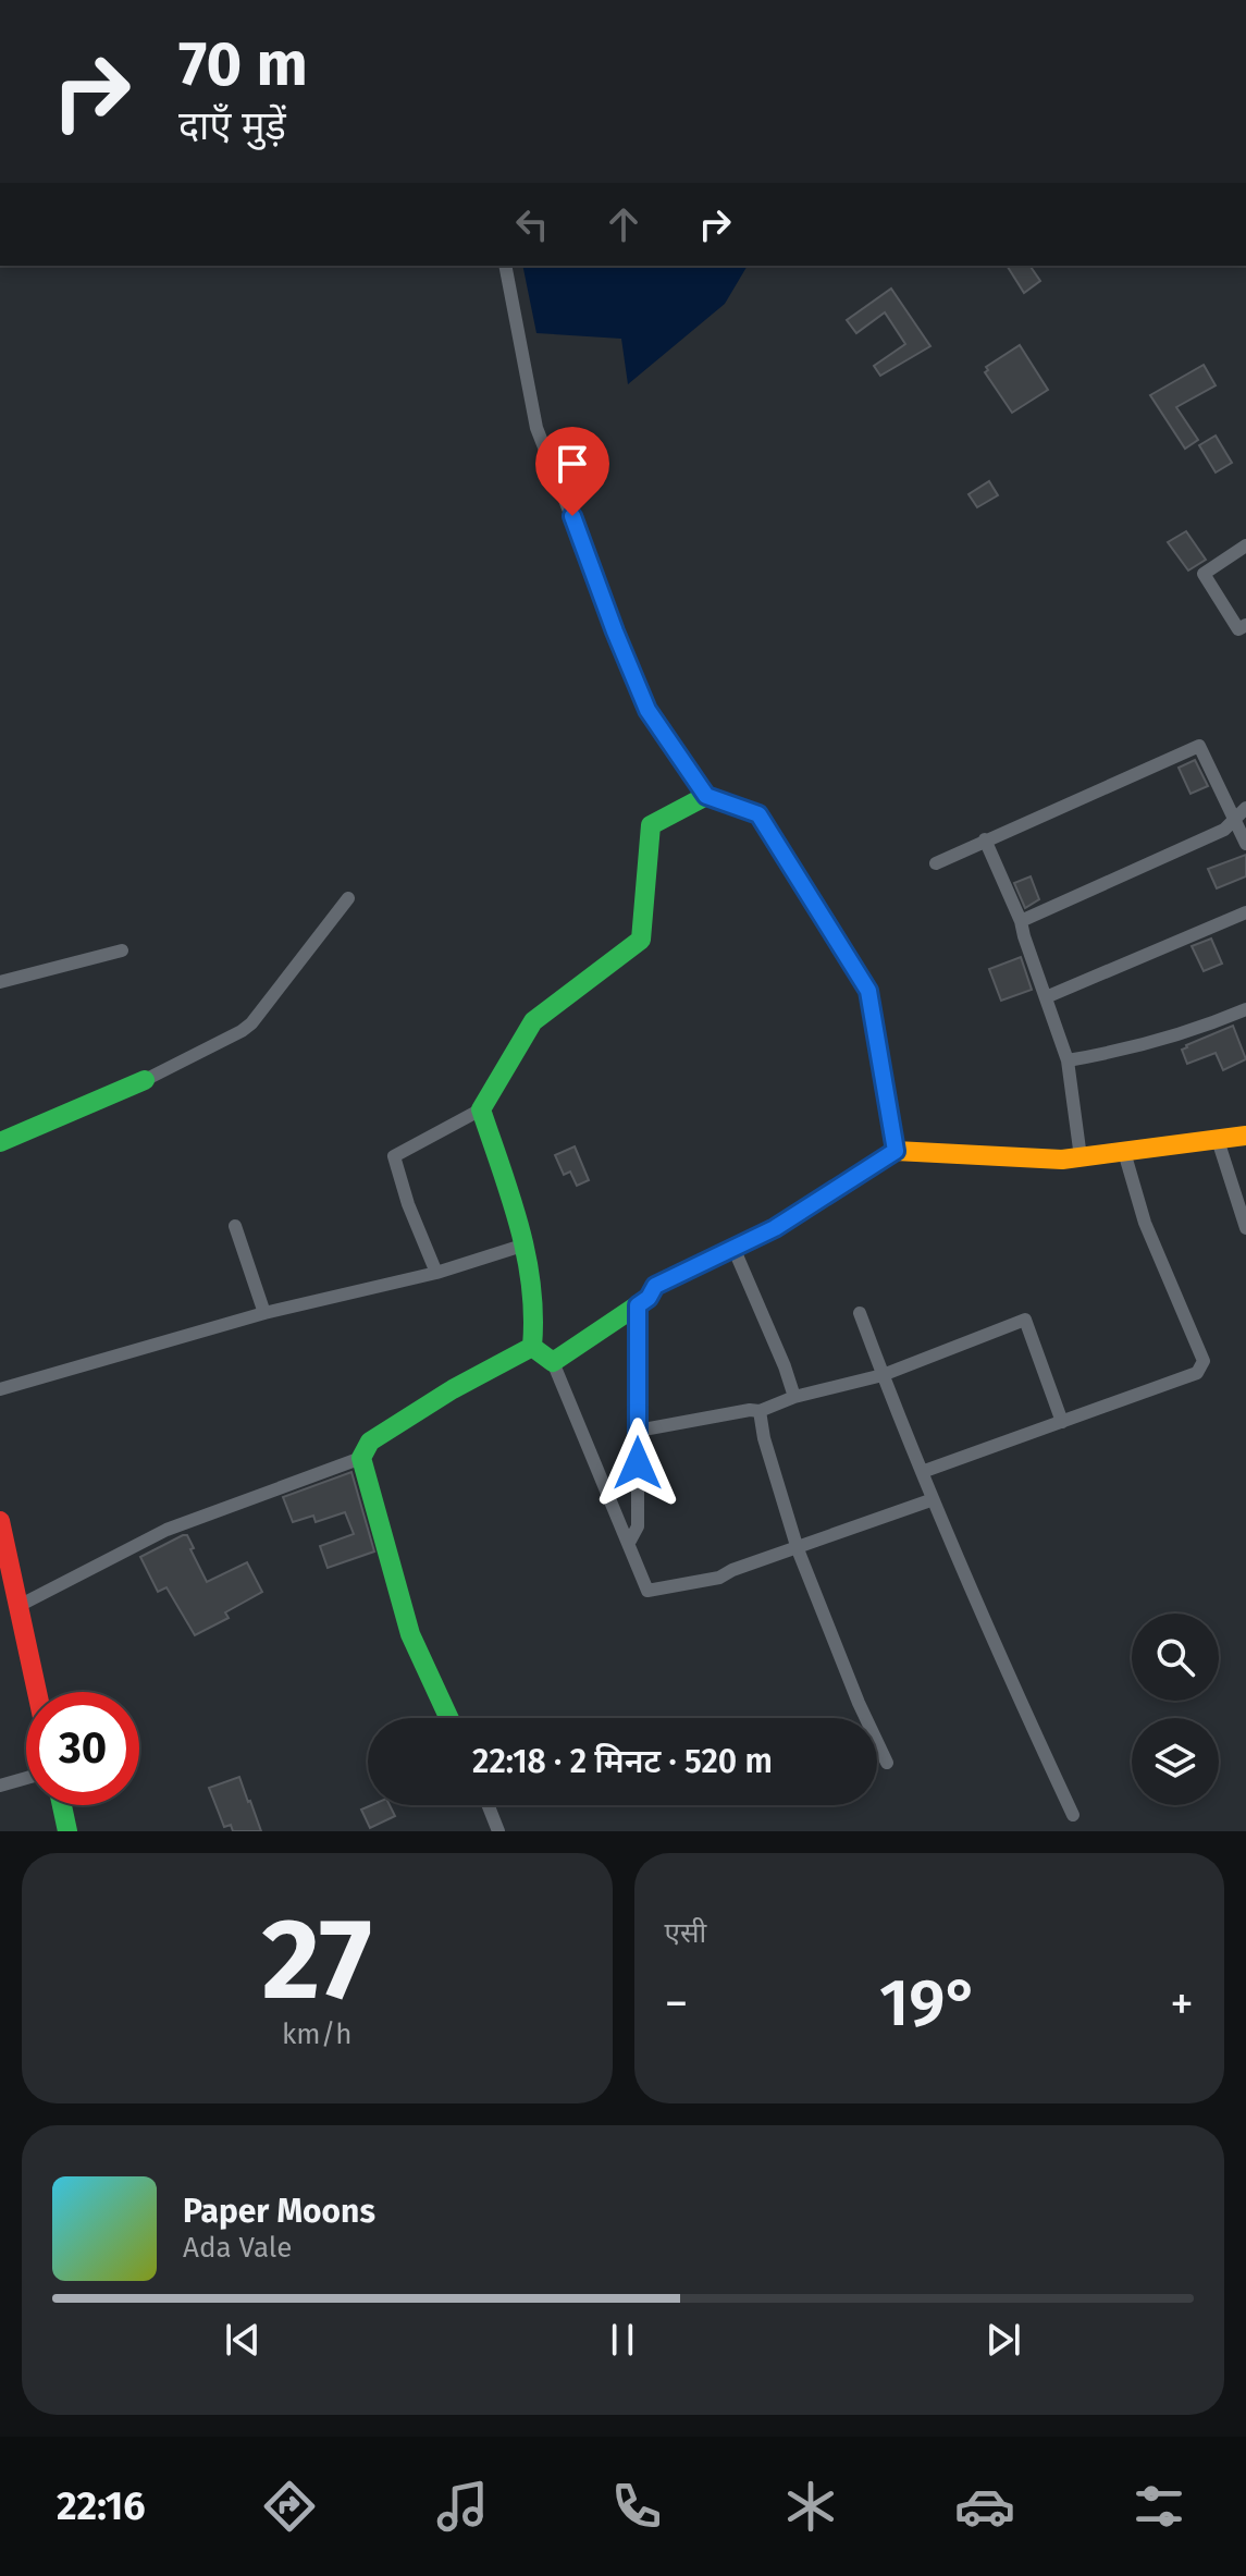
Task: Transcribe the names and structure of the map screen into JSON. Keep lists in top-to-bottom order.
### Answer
{
  "page": {
    "turn": ["70 m", "दाएँ मुड़ें"],
    "limit": "30",
    "trip": "22:18 · 2 मिनट · 520 m",
    "tile": [
      ["27", "km/h"],
      "एसी"
    ],
    "heat": ["−", "19°", "+"],
    "song": ["Paper Moons", "Ada Vale"],
    "tabs": "22:16"
  }
}
